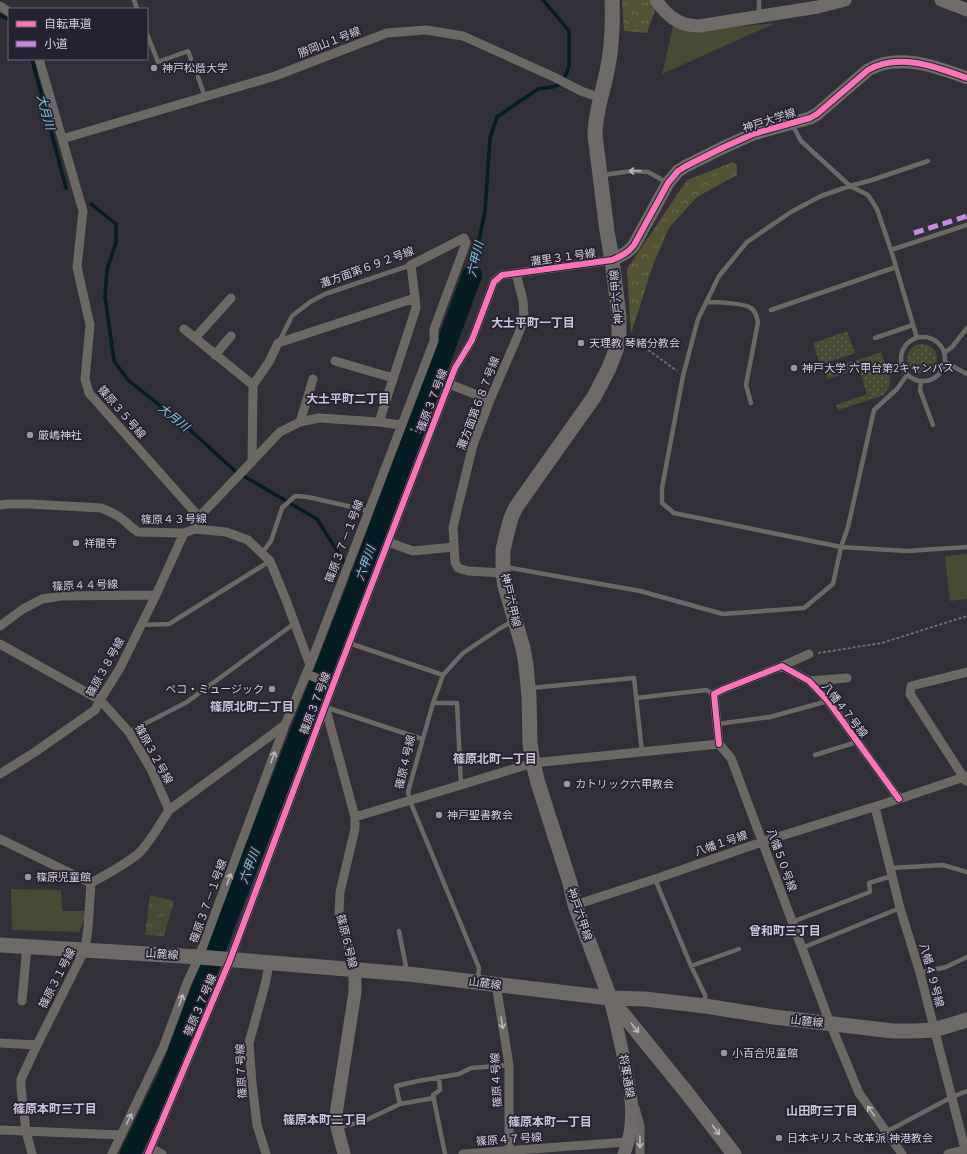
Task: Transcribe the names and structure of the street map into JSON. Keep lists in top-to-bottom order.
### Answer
{
  "streets": {
    "main road": ["神戸六甲線", "山麓線"],
    "street": [
      "勝岡山１号線",
      "神戸大学線",
      "灘里３１号線",
      "灘方面第６９２号線",
      "篠原３７号線",
      "灘方面第６８７号線",
      "篠原３５号線",
      "篠原４３号線",
      "篠原３７－１号線",
      "篠原４４号線",
      "篠原３８号線",
      "八幡４７号線",
      "篠原３２号線",
      "篠原４号線",
      "八幡１号線",
      "八幡５０号線",
      "篠原６号線",
      "八幡４９号線",
      "篠原３１号線",
      "篠原７号線",
      "将軍通線",
      "篠原４７号線"
    ]
  },
  "crossings": [
    ["勝岡山１号線", "神戸六甲線"],
    ["勝岡山１号線", "篠原３５号線"],
    ["神戸大学線", "灘里３１号線"],
    ["神戸大学線", "神戸六甲線"],
    ["灘里３１号線", "神戸六甲線"],
    ["灘里３１号線", "篠原３７号線"],
    ["灘里３１号線", "灘方面第６８７号線"],
    ["灘方面第６９２号線", "篠原３７－１号線"],
    ["神戸六甲線", "灘方面第６８７号線"],
    ["神戸六甲線", "篠原４号線"],
    ["神戸六甲線", "八幡１号線"],
    ["神戸六甲線", "山麓線"],
    ["神戸六甲線", "将軍通線"],
    ["篠原３７号線", "灘方面第６８７号線"],
    ["篠原３７号線", "篠原６号線"],
    ["篠原３７号線", "山麓線"],
    ["篠原４３号線", "篠原３７－１号線"],
    ["篠原４３号線", "篠原３８号線"],
    ["篠原３７－１号線", "山麓線"],
    ["篠原４４号線", "篠原３８号線"],
    ["篠原３８号線", "篠原３２号線"],
    ["八幡４７号線", "八幡１号線"],
    ["篠原４号線", "山麓線"],
    ["篠原４号線", "篠原４７号線"],
    ["八幡１号線", "八幡５０号線"],
    ["八幡１号線", "八幡４９号線"],
    ["八幡５０号線", "山麓線"],
    ["篠原６号線", "山麓線"],
    ["山麓線", "八幡４９号線"],
    ["山麓線", "篠原３１号線"],
    ["山麓線", "篠原７号線"],
    ["山麓線", "将軍通線"],
    ["将軍通線", "篠原４７号線"]
  ],
  "one_way": ["篠原３７－１号線"],
  "districts": [
    "大土平町一丁目",
    "大土平町二丁目",
    "篠原北町二丁目",
    "篠原北町一丁目",
    "曾和町三丁目",
    "篠原本町三丁目",
    "山田町三丁目",
    "篠原本町二丁目",
    "篠原本町一丁目"
  ],
  "water": ["大月川", "六甲川"],
  "places": [
    "神戸松蔭大学",
    "天理教 琴緒分教会",
    "神戸大学 六甲台第2キャンパス",
    "厳嶋神社",
    "祥龍寺",
    "ペコ・ミュージック",
    "カトリック六甲教会",
    "神戸聖書教会",
    "篠原児童館",
    "小百合児童館",
    "日本キリスト改革派 神港教会"
  ],
  "legend": ["自転車道", "小道"]
}
